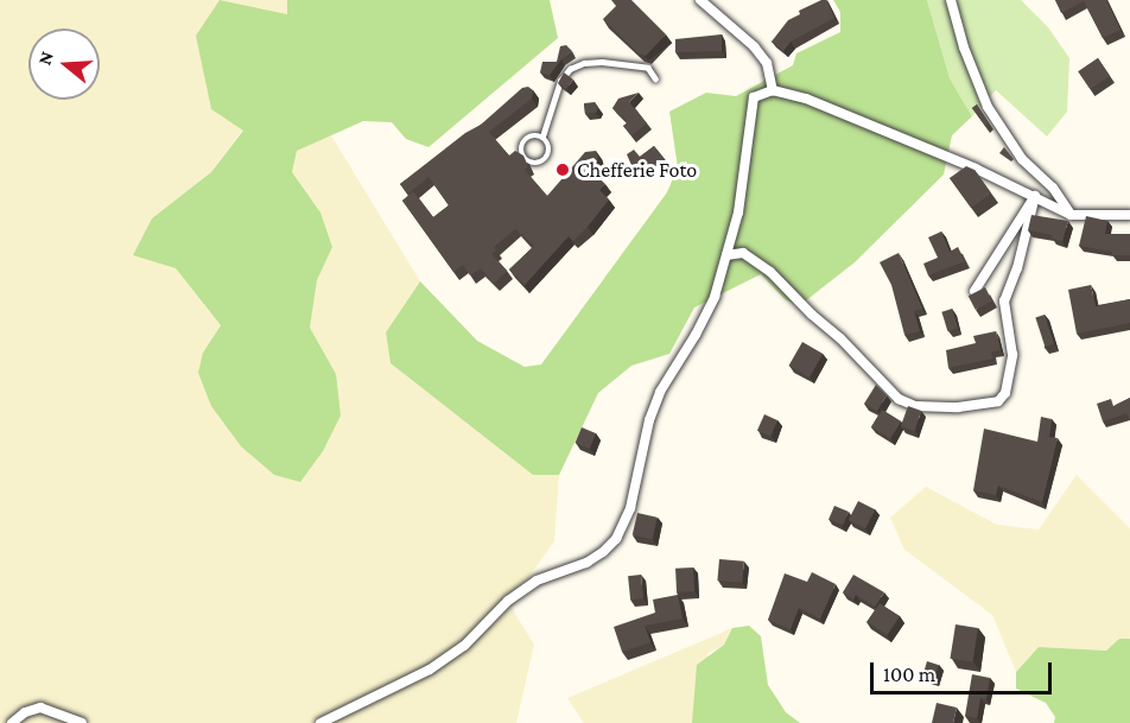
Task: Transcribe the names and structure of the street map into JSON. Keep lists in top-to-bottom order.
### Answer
{
  "places": ["Chefferie Foto"],
  "scale_bar": "100 m",
  "north": "left"
}
